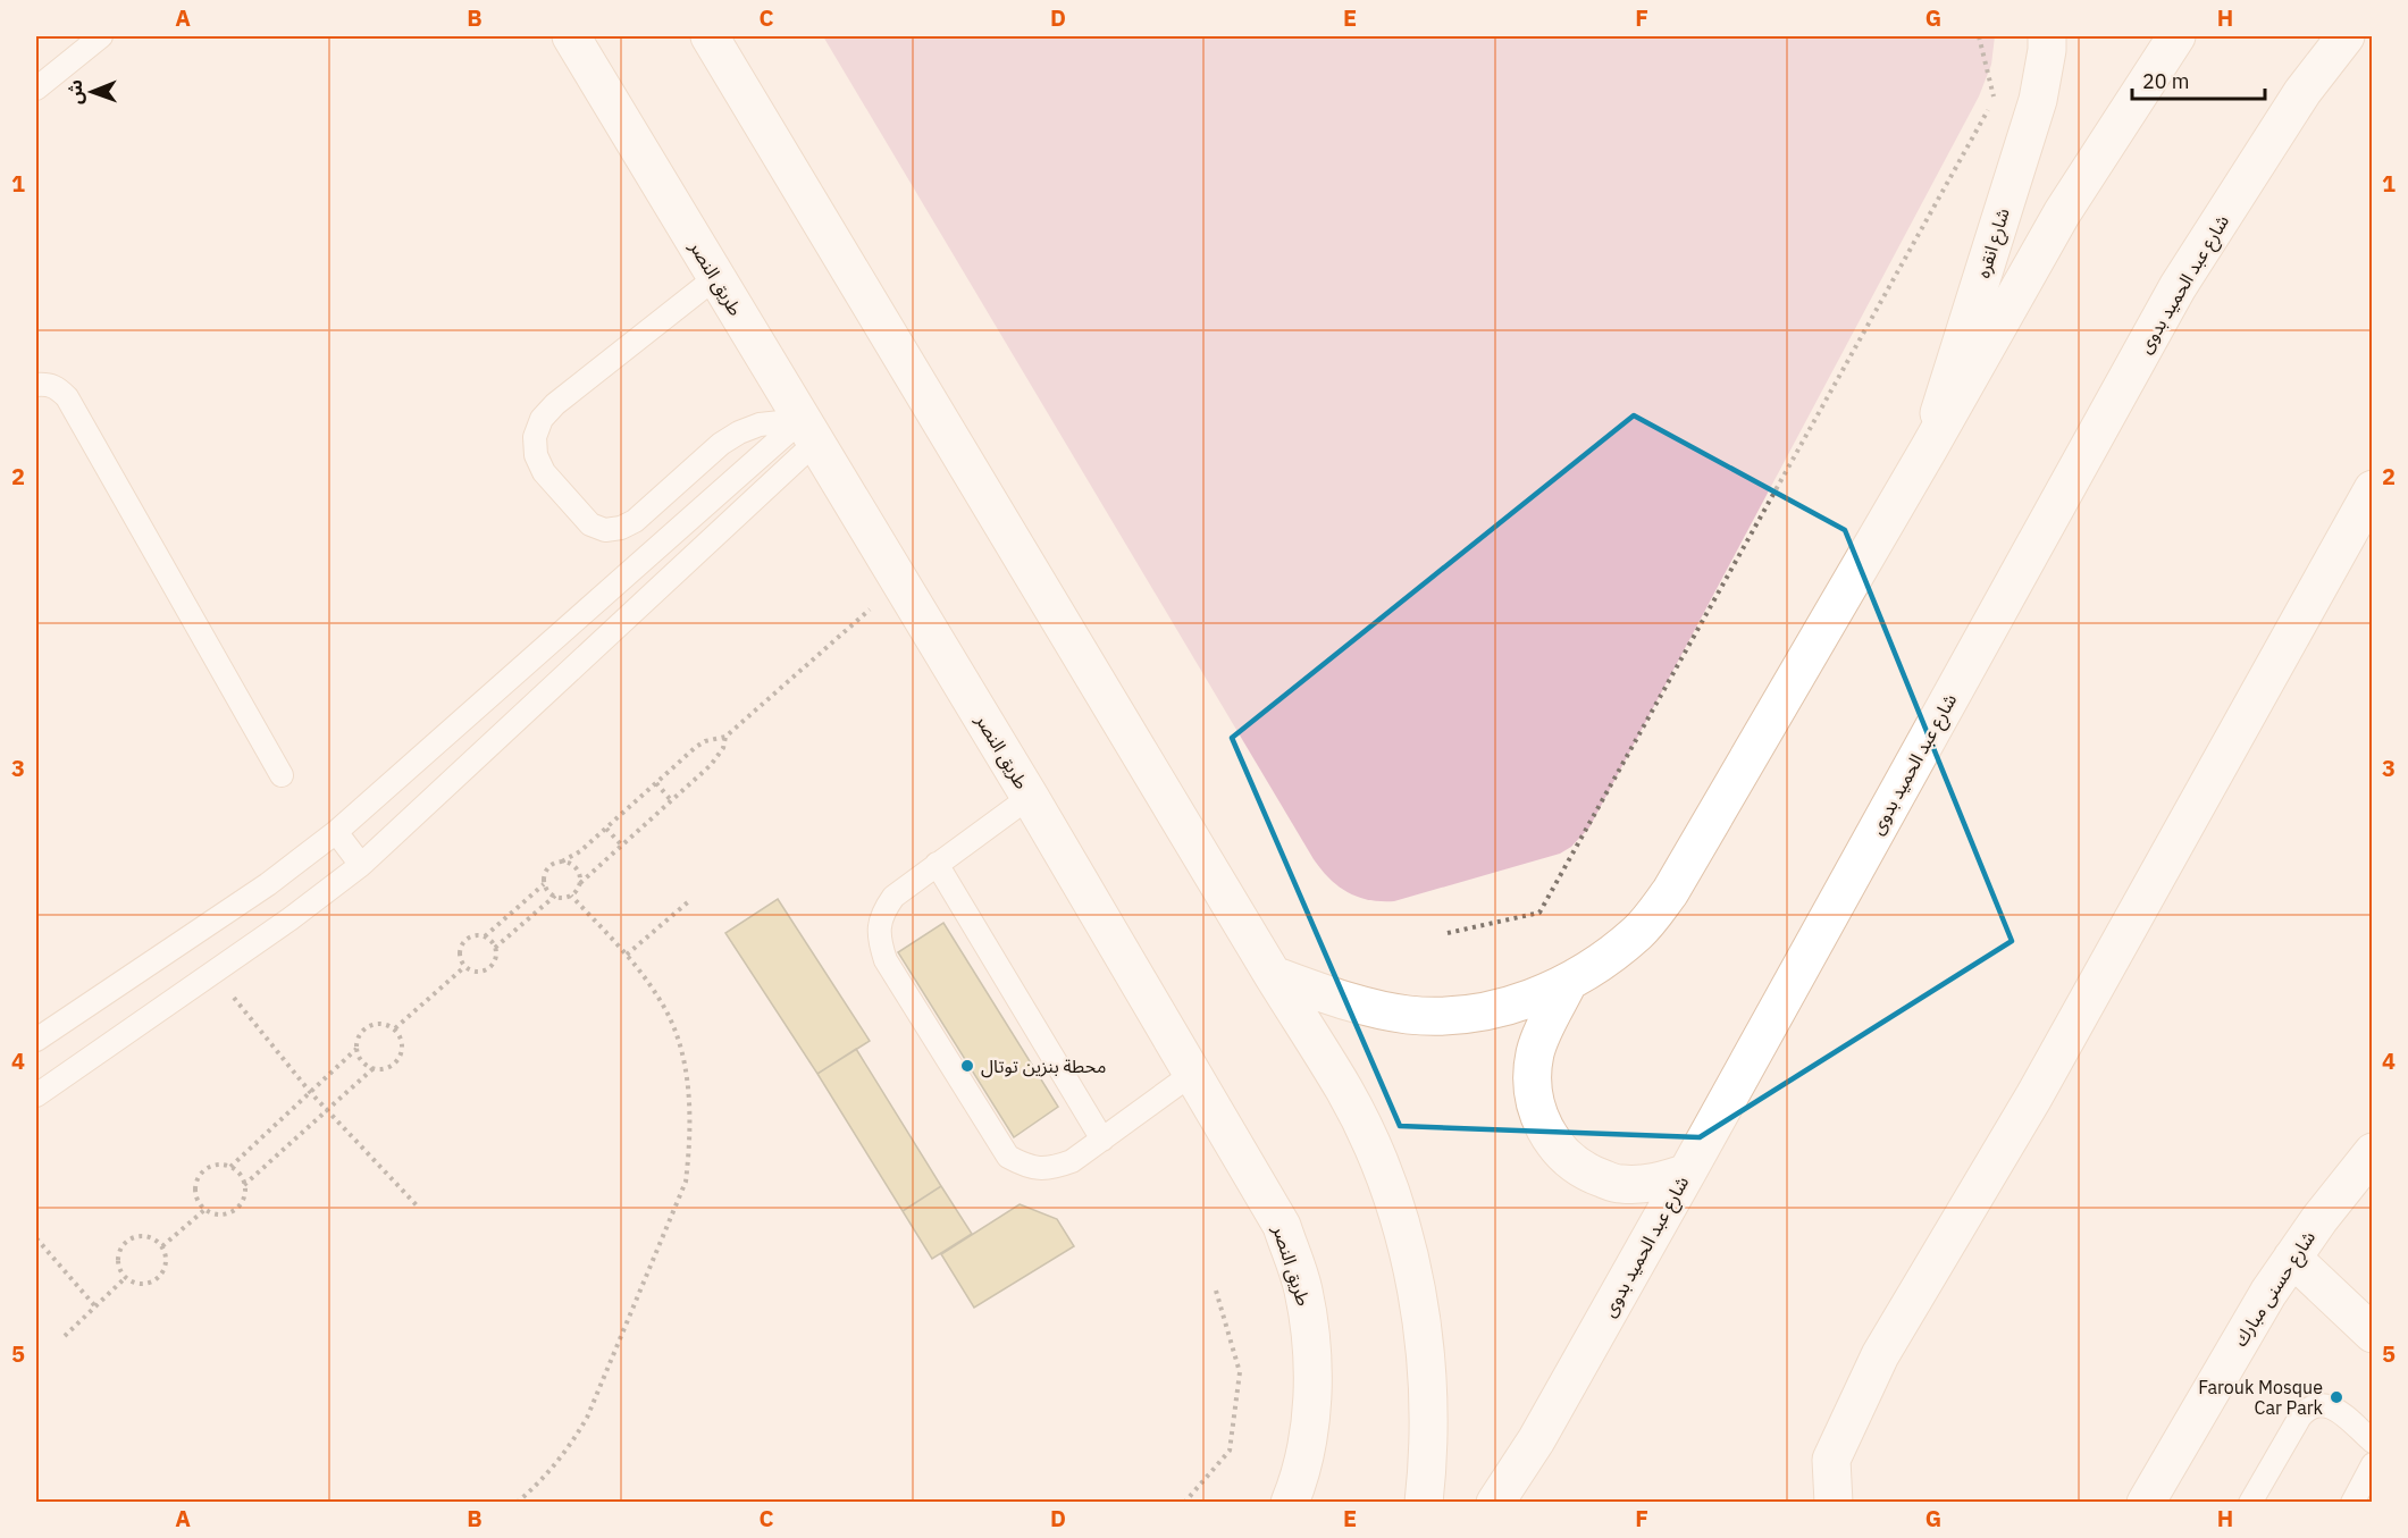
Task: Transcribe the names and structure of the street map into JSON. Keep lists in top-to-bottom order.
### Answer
{
  "streets": {
    "main road": [
      "شارع انقره",
      "طريق النصر",
      "شارع عبد الحميد بدوى",
      "شارع حسنى مبارك"
    ]
  },
  "places": ["محطة بنزين توتال", "Farouk Mosque Car Park"],
  "scale_bar": "20 m",
  "north": "left",
  "grid": {
    "columns": [
      "A",
      "B",
      "C",
      "D",
      "E",
      "F",
      "G",
      "H"
    ],
    "rows": [
      "1",
      "2",
      "3",
      "4",
      "5"
    ]
  }
}
